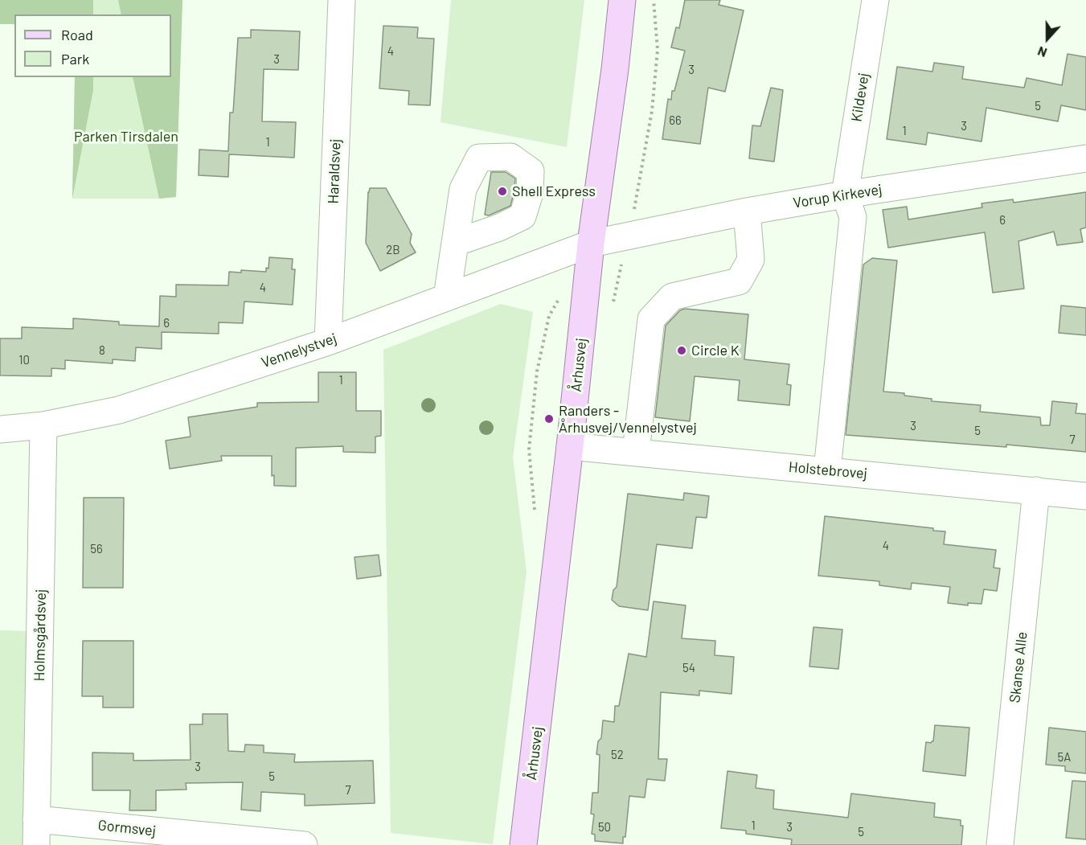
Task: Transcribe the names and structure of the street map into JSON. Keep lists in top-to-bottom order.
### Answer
{
  "streets": {
    "main road": ["Århusvej"],
    "street": [
      "Kildevej",
      "Haraldsvej",
      "Vorup Kirkevej",
      "Vennelystvej",
      "Holstebrovej",
      "Holmsgårdsvej",
      "Skanse Alle",
      "Gormsvej"
    ]
  },
  "crossings": [
    ["Kildevej", "Vorup Kirkevej"],
    ["Haraldsvej", "Vennelystvej"],
    ["Vorup Kirkevej", "Vennelystvej"],
    ["Vorup Kirkevej", "Århusvej"],
    ["Vennelystvej", "Århusvej"],
    ["Vennelystvej", "Holmsgårdsvej"],
    ["Århusvej", "Holstebrovej"],
    ["Holstebrovej", "Skanse Alle"],
    ["Holmsgårdsvej", "Gormsvej"]
  ],
  "parks": ["Parken Tirsdalen"],
  "places": ["Shell Express", "Circle K", "Randers - Århusvej/Vennelystvej"],
  "house_numbers": [
    "4",
    "3",
    "3",
    "5",
    "66",
    "3",
    "1",
    "1",
    "6",
    "2B",
    "4",
    "6",
    "8",
    "10",
    "1",
    "3",
    "5",
    "7",
    "4",
    "56",
    "54",
    "52",
    "5A",
    "3",
    "5",
    "7",
    "1",
    "50",
    "3",
    "5"
  ],
  "legend": ["Road", "Park"],
  "north": "bottom"
}
